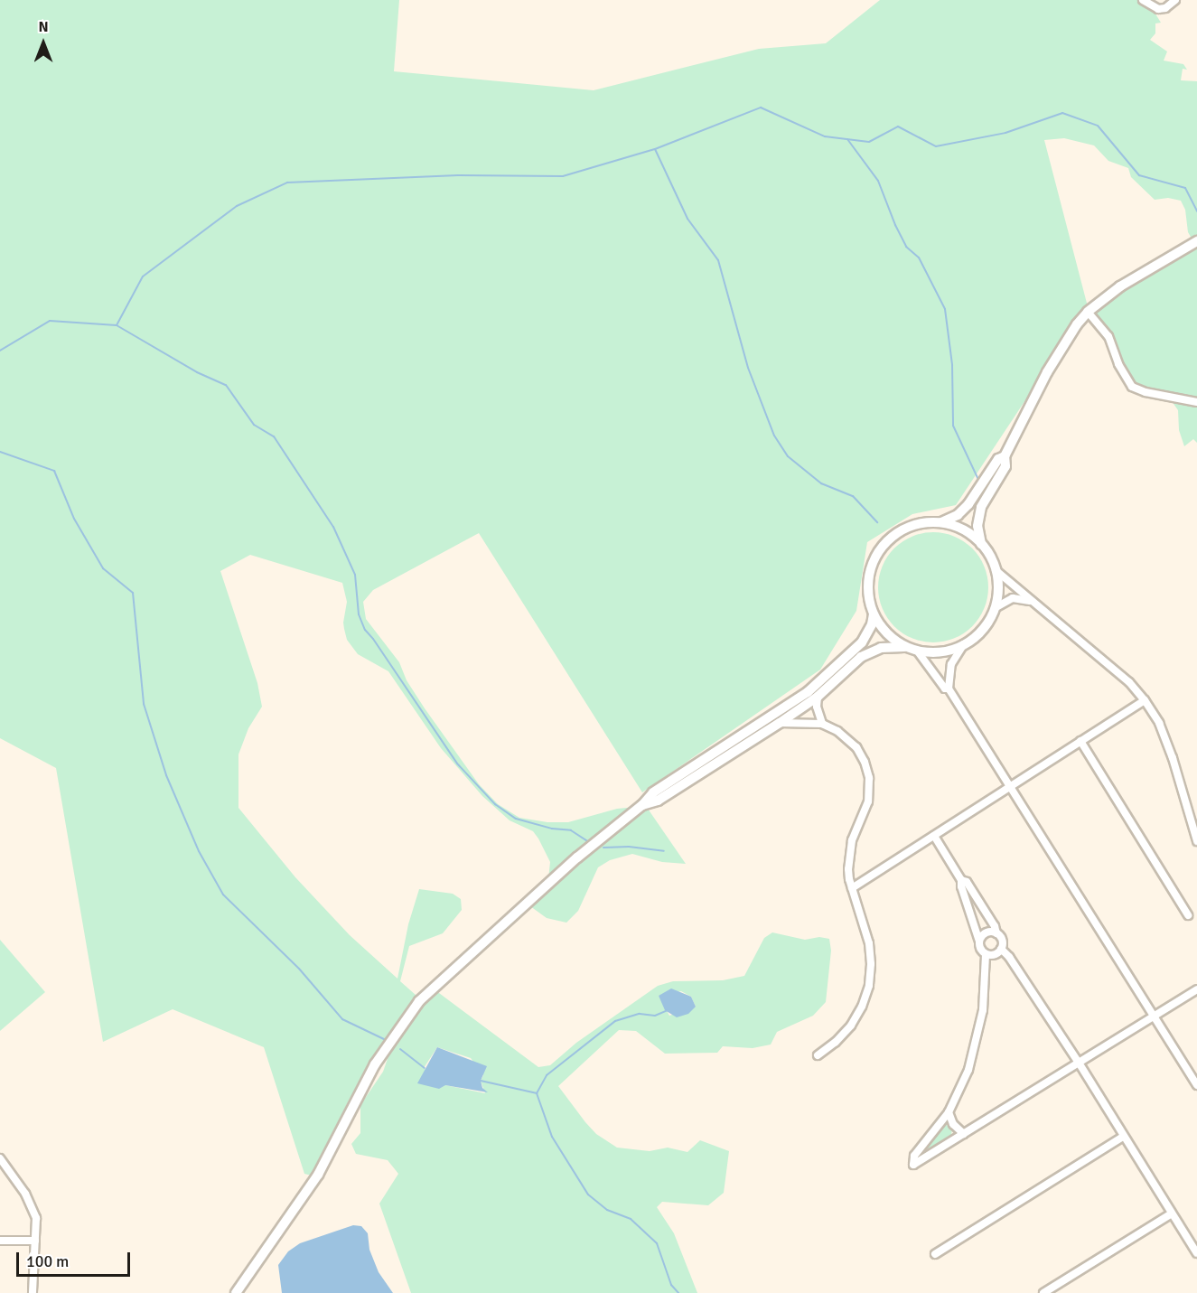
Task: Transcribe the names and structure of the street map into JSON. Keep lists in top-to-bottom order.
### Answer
{
  "scale_bar": "100 m",
  "north": "top"
}
